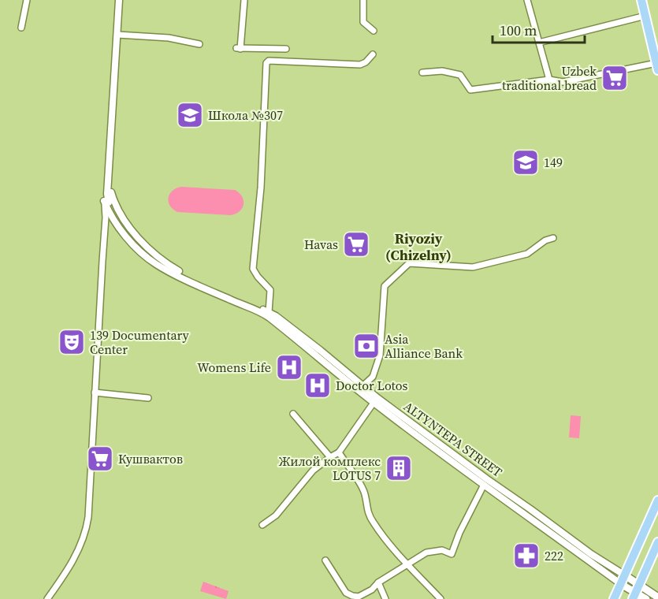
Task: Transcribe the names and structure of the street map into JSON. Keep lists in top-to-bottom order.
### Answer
{
  "streets": {
    "main road": ["ALTYNTEPA STREET"]
  },
  "districts": ["Riyoziy (Chizelny)"],
  "places": {
    "supermarket": ["Uzbek traditional bread", "Havas", "Кушвактов"],
    "school or university": ["Школа №307", "149"],
    "theatre": ["139 Documentary Center"],
    "bank": ["Asia Alliance Bank"],
    "hospital": ["Womens Life", "Doctor Lotos"],
    "building": ["Жилой комплекс LOTUS 7"],
    "pharmacy": ["222"]
  },
  "scale_bar": "100 m"
}
